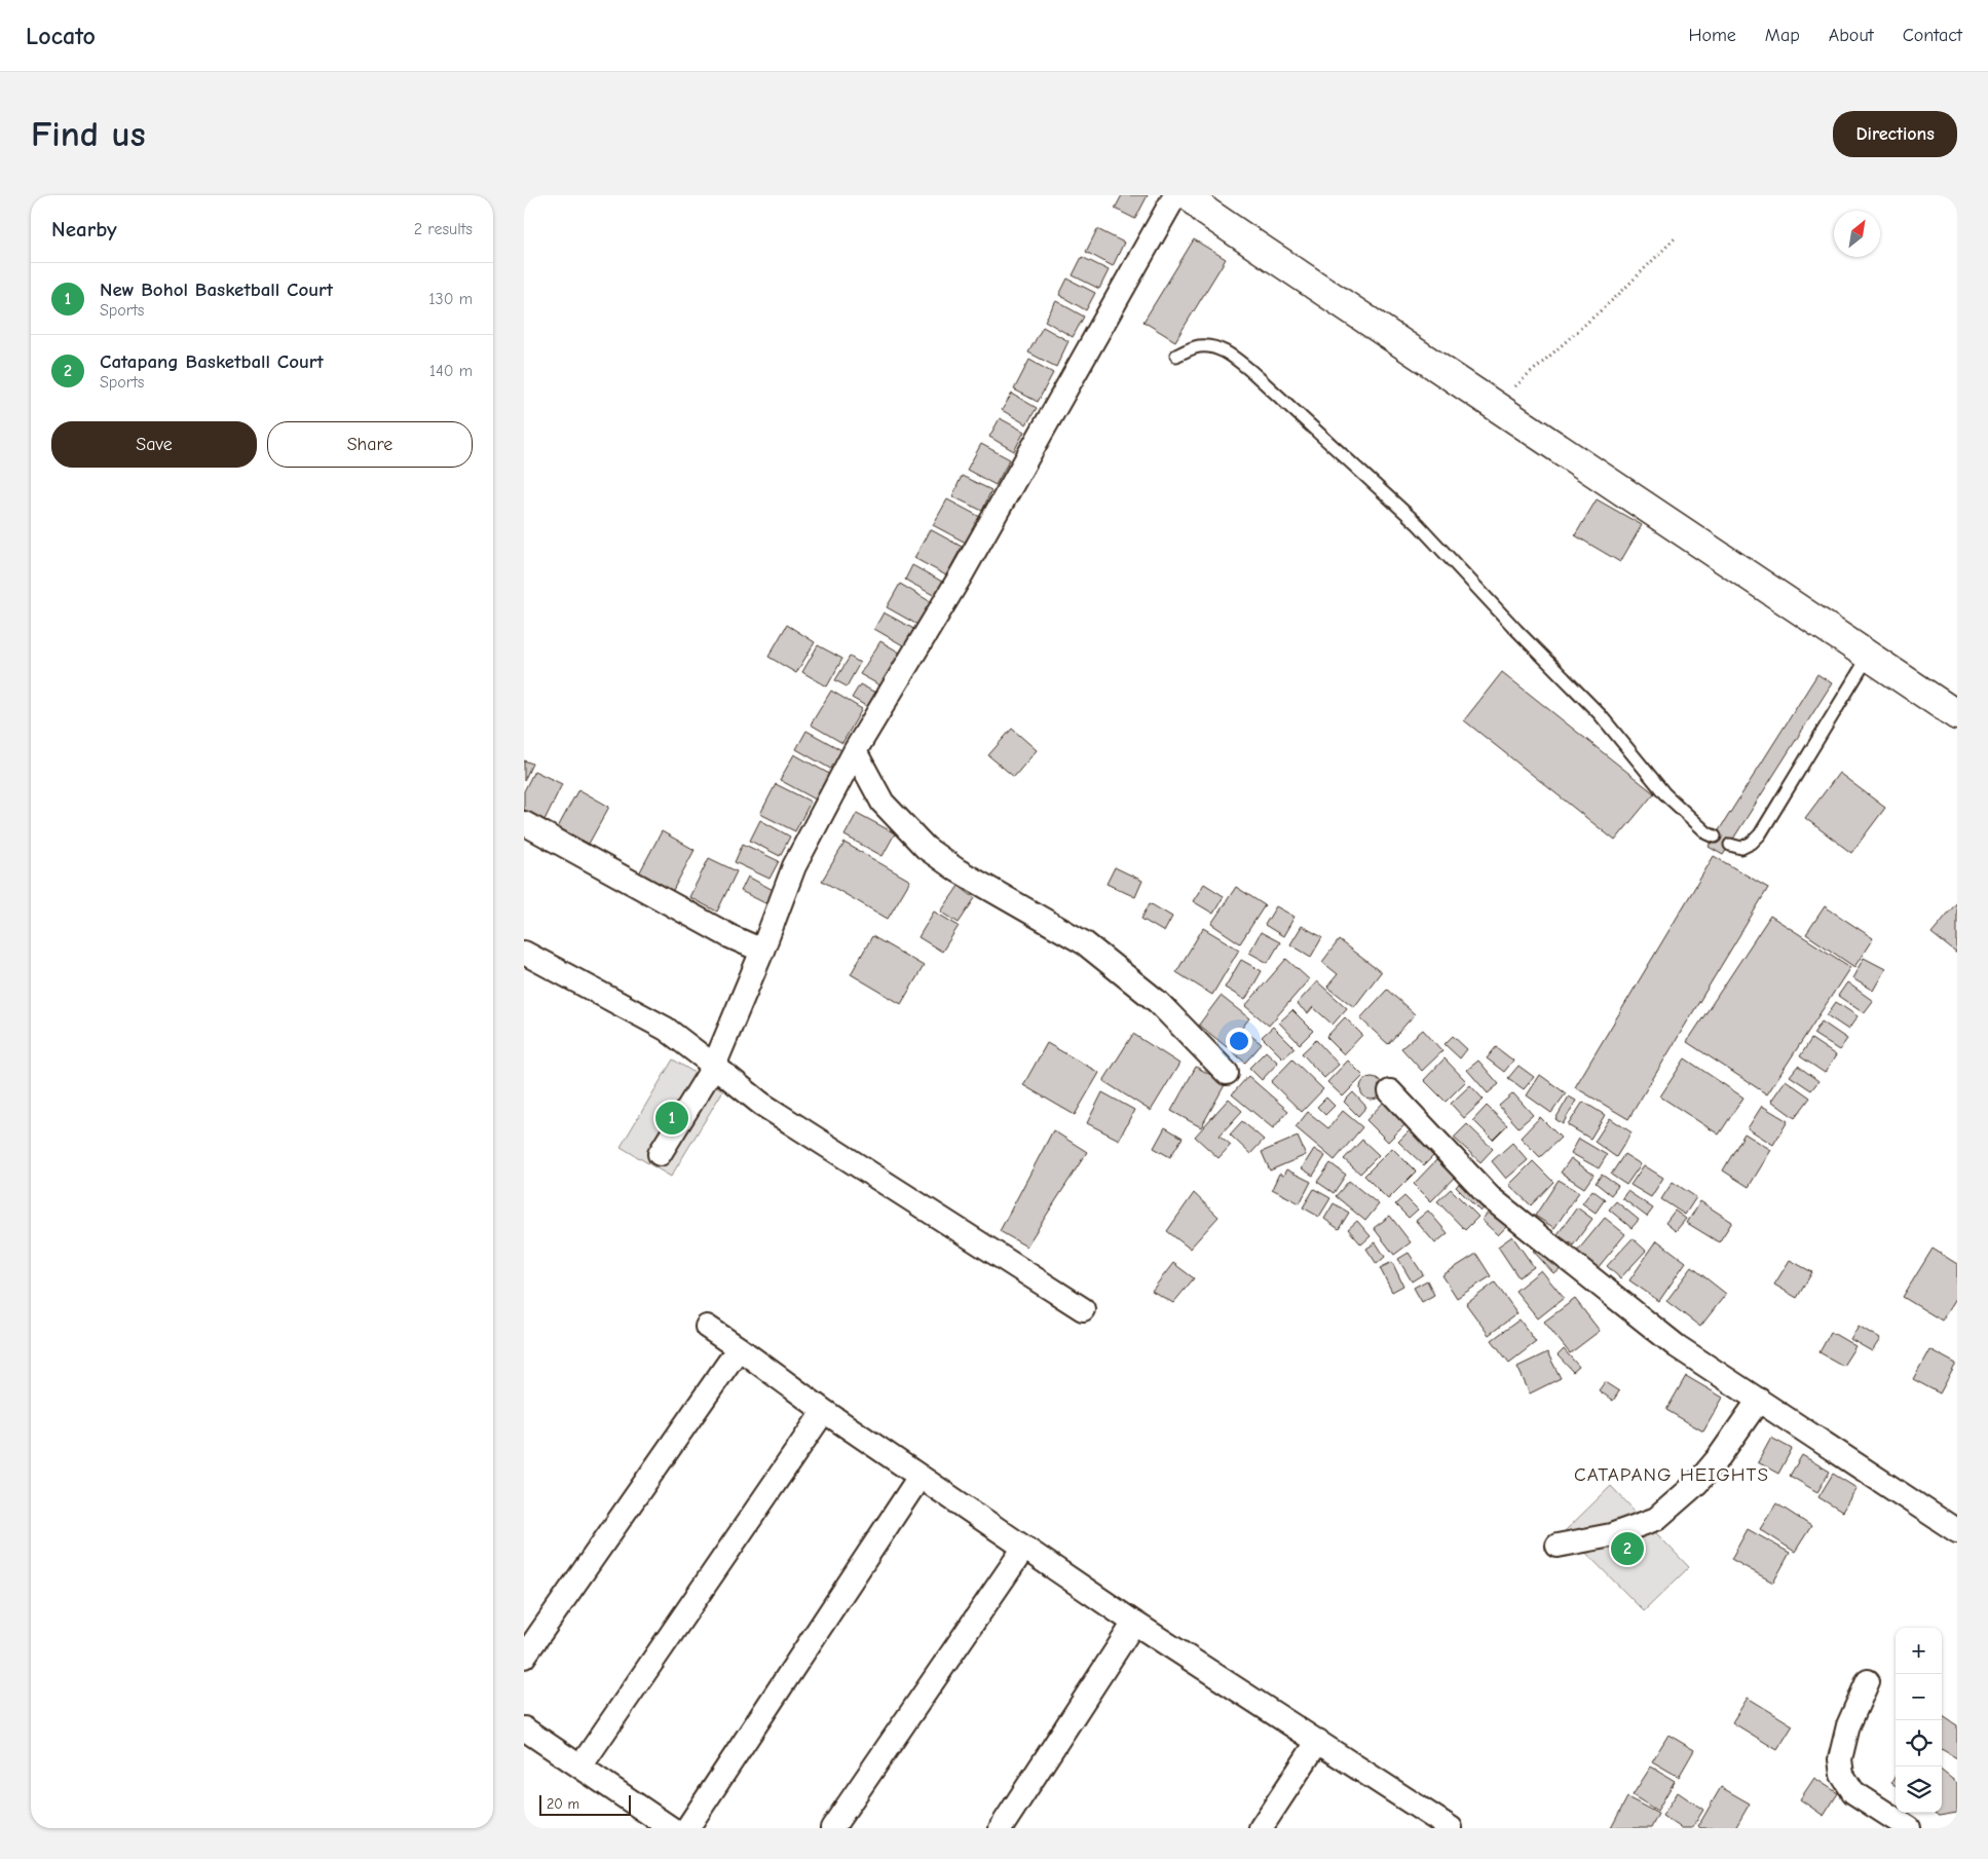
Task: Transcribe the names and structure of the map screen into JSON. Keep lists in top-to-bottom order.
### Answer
{
  "districts": ["CATAPANG HEIGHTS"],
  "scale_bar": "20 m",
  "north": "top right",
  "page": {
    "header": "Locato",
    "nav": [
      "Home",
      "Map",
      "About",
      "Contact"
    ],
    "buttons": [
      "Directions",
      ["Save", "Share"]
    ],
    "title": "Find us",
    "heading": ["Nearby", "2 results"],
    "list": [
      {
        "mark": "1",
        "name": "New Bohol Basketball Court",
        "note": "Sports",
        "value": "130 m"
      },
      {
        "mark": "2",
        "name": "Catapang Basketball Court",
        "note": "Sports",
        "value": "140 m"
      }
    ],
    "pins": ["1", "2"],
    "map_buttons": ["+", "−"],
    "scale": "20 m"
  }
}
